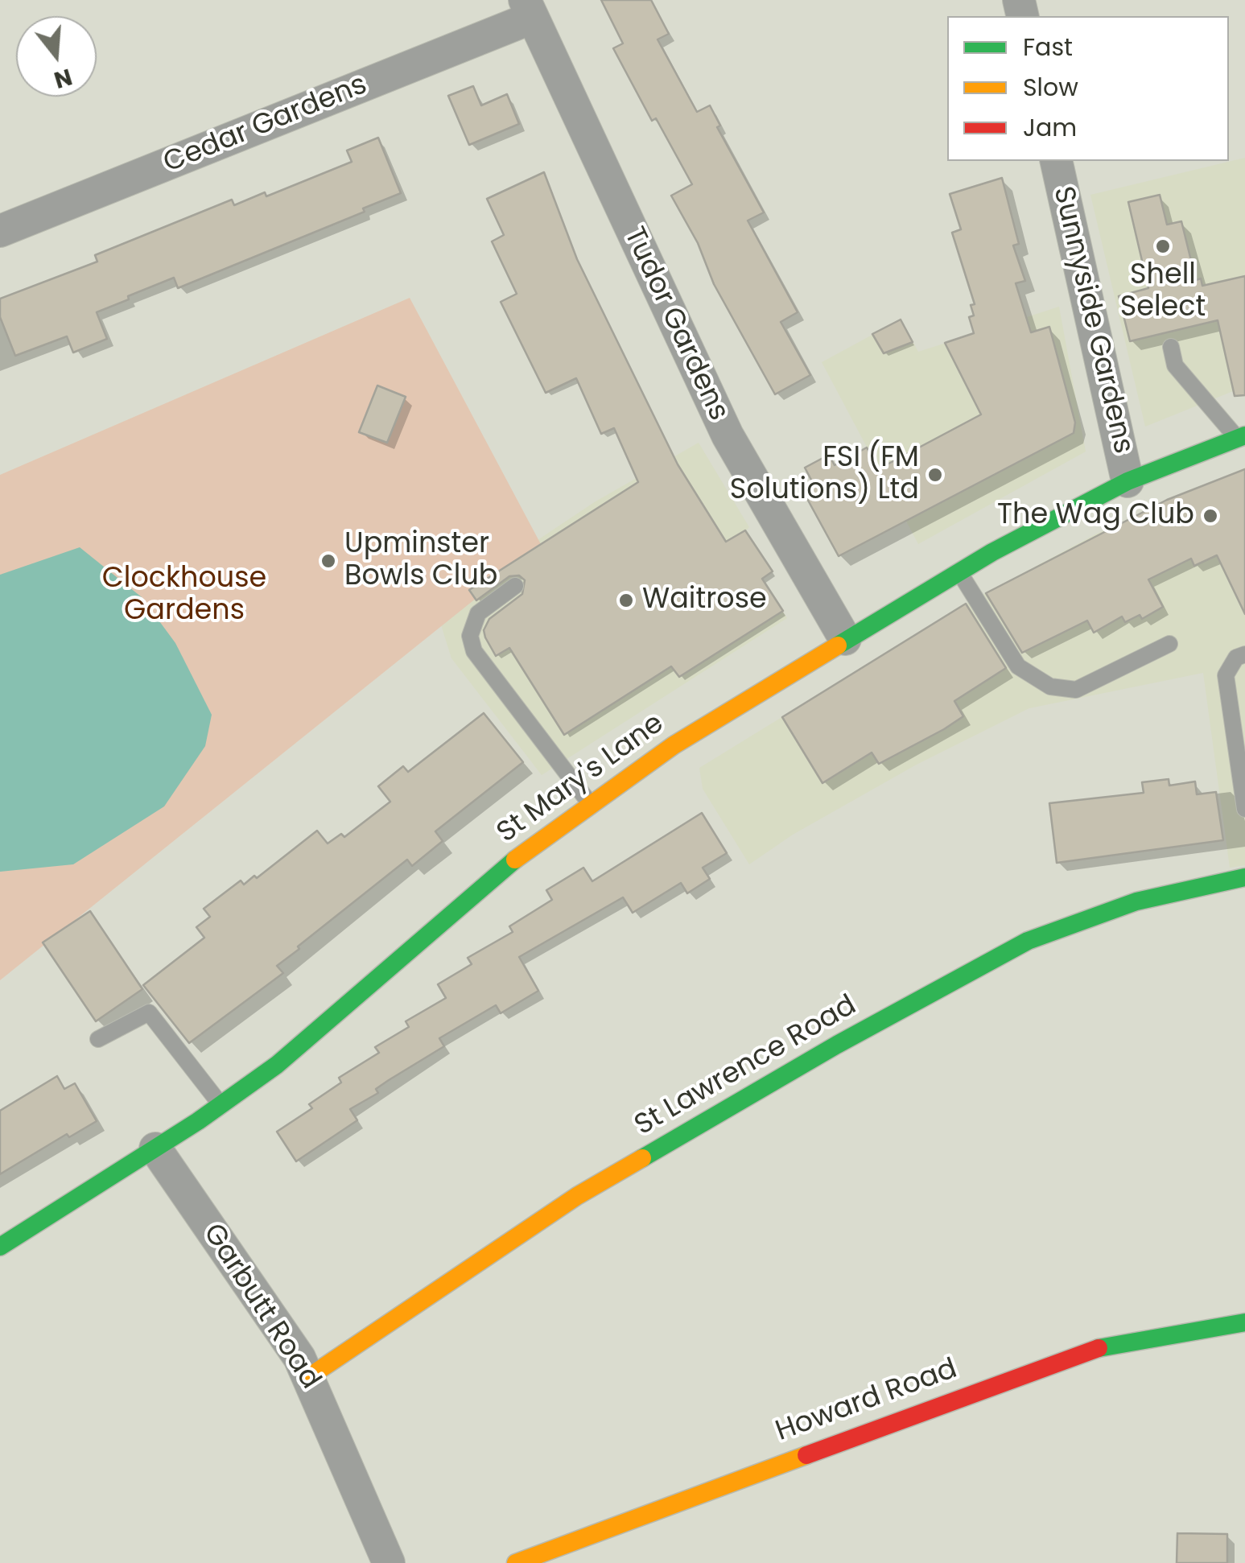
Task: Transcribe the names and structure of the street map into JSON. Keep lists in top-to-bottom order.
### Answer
{
  "streets": {
    "street": [
      "Cedar Gardens",
      "Sunnyside Gardens",
      "Tudor Gardens",
      "St Mary's Lane",
      "St Lawrence Road",
      "Garbutt Road",
      "Howard Road"
    ]
  },
  "crossings": [
    ["Cedar Gardens", "Tudor Gardens"],
    ["Sunnyside Gardens", "St Mary's Lane"],
    ["Tudor Gardens", "St Mary's Lane"],
    ["St Mary's Lane", "Garbutt Road"],
    ["St Lawrence Road", "Garbutt Road"]
  ],
  "parks": ["Clockhouse Gardens"],
  "places": [
    "Shell Select",
    "FSI (FM Solutions) Ltd",
    "The Wag Club",
    "Upminster Bowls Club",
    "Waitrose"
  ],
  "legend": ["Fast", "Slow", "Jam"],
  "north": "bottom"
}
